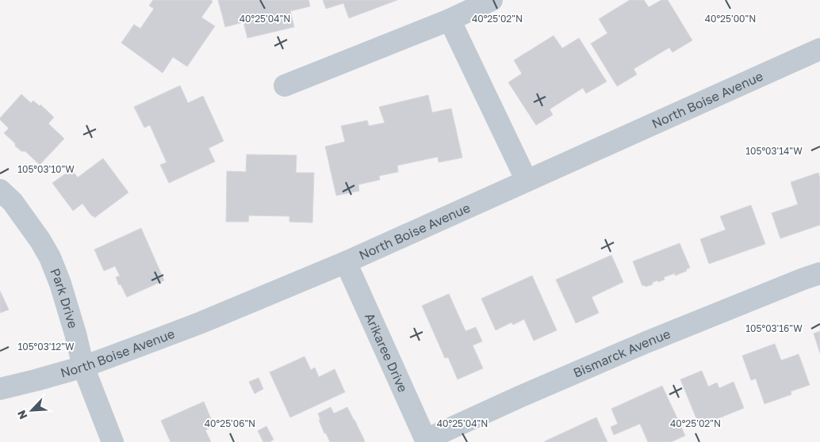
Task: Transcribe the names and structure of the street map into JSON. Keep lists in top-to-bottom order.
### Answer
{
  "streets": {
    "street": [
      "North Boise Avenue",
      "Park Drive",
      "Arikaree Drive",
      "Bismarck Avenue"
    ]
  },
  "crossings": [
    ["North Boise Avenue", "Park Drive"],
    ["North Boise Avenue", "Arikaree Drive"],
    ["Arikaree Drive", "Bismarck Avenue"]
  ],
  "north": "bottom left",
  "coordinates": [
    "40°25'04\"N",
    "40°25'02\"N",
    "40°25'00\"N",
    "105°03'14\"W",
    "105°03'10\"W",
    "105°03'16\"W",
    "105°03'12\"W",
    "40°25'06\"N"
  ]
}
